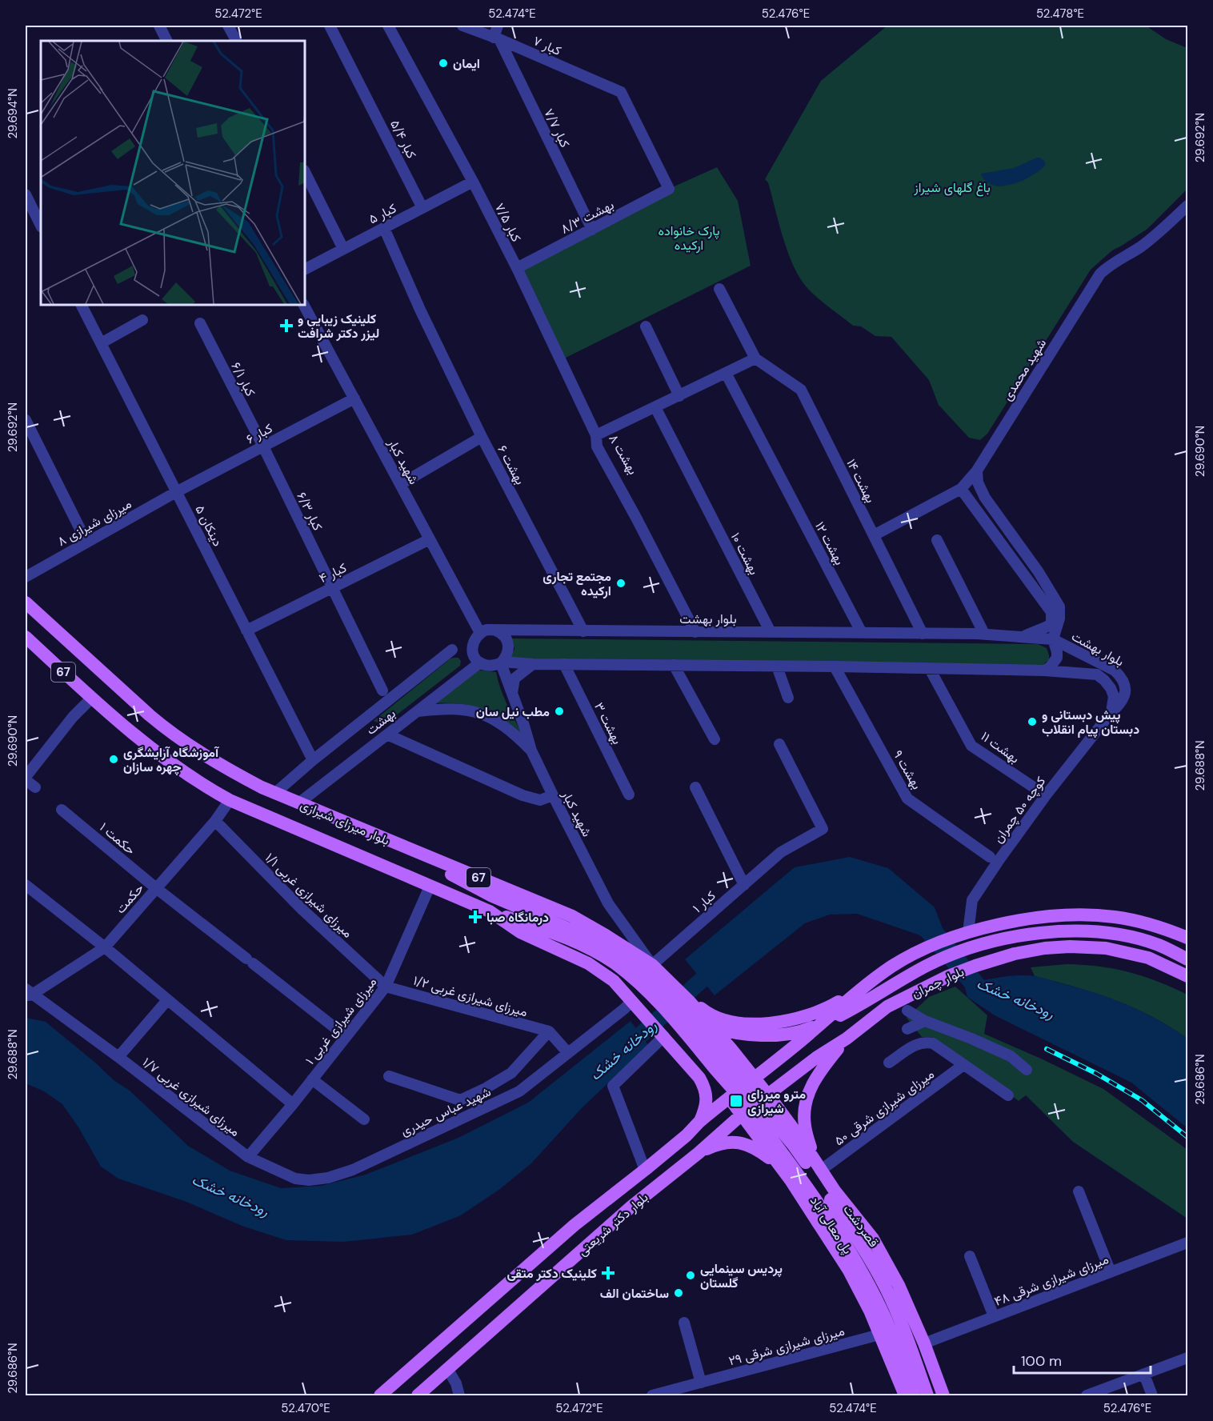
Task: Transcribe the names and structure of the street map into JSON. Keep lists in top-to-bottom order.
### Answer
{
  "streets": {
    "main road": [
      "67",
      "بلوار میرزای شیرازی",
      "بلوار چمران",
      "بلوار دکتر شریعتی",
      "پل معالی آباد",
      "قصردشت"
    ],
    "street": [
      "۷ کبار",
      "۷/۷ کبار",
      "۵/۴ کبار",
      "۵ کبار",
      "بهشت ۸/۳",
      "۷/۵ کبار",
      "شهید محمدی",
      "۶/۱ کبار",
      "۶ کبار",
      "۸ بهشت",
      "شهید کبار",
      "۶ بهشت",
      "۱۴ بهشت",
      "۶/۳ کبار",
      "۸ میرزای شیرازی",
      "۵ دینکان",
      "۱۲ بهشت",
      "۱۰ بهشت",
      "۴ کبار",
      "بلوار بهشت",
      "بهشت",
      "۳ بهشت",
      "۱۱ بهشت",
      "۹ بهشت",
      "کوچه ۵۰ چمران",
      "۱ حکمت",
      "۱/۱ میرزای شیرازی غربی",
      "حکمت",
      "۱ کبار",
      "۱/۲ میرزای شیرازی غربی",
      "۱ میرزای شیرازی غربی",
      "۱/۷ میرزای شیرازی غربی",
      "۵۰ میرزای شیرازی شرقی",
      "شهید عباس حیدری",
      "۴۸ میرزای شیرازی شرقی",
      "۲۹ میرزای شیرازی شرقی"
    ]
  },
  "crossings": [
    ["۷ کبار", "۷/۷ کبار"],
    ["۷ کبار", "بهشت ۸/۳"],
    ["۷/۷ کبار", "بهشت ۸/۳"],
    ["۵/۴ کبار", "۵ کبار"],
    ["۵ کبار", "۷/۵ کبار"],
    ["۵ کبار", "۶ بهشت"],
    ["بهشت ۸/۳", "۷/۵ کبار"],
    ["۷/۵ کبار", "۸ بهشت"],
    ["شهید محمدی", "۱۴ بهشت"],
    ["۶/۱ کبار", "۶ کبار"],
    ["۶/۱ کبار", "۶/۳ کبار"],
    ["۶ کبار", "شهید کبار"],
    ["۶ کبار", "۶/۳ کبار"],
    ["۶ کبار", "۸ میرزای شیرازی"],
    ["۶ کبار", "۵ دینکان"],
    ["۸ بهشت", "بلوار بهشت"],
    ["شهید کبار", "۴ کبار"],
    ["شهید کبار", "بلوار بهشت"],
    ["شهید کبار", "بهشت"],
    ["شهید کبار", "بلوار میرزای شیرازی"],
    ["شهید کبار", "۱ کبار"],
    ["۶ بهشت", "بلوار بهشت"],
    ["۱۴ بهشت", "بلوار بهشت"],
    ["۶/۳ کبار", "۴ کبار"],
    ["۸ میرزای شیرازی", "۵ دینکان"],
    ["۵ دینکان", "۴ کبار"],
    ["۱۲ بهشت", "بلوار بهشت"],
    ["۱۰ بهشت", "بلوار بهشت"],
    ["بلوار بهشت", "بهشت"],
    ["بلوار بهشت", "۳ بهشت"],
    ["بلوار بهشت", "۱۱ بهشت"],
    ["بلوار بهشت", "۹ بهشت"],
    ["بلوار بهشت", "کوچه ۵۰ چمران"],
    ["بهشت", "بلوار میرزای شیرازی"],
    ["بلوار میرزای شیرازی", "حکمت"],
    ["بلوار میرزای شیرازی", "۱ کبار"],
    ["بلوار میرزای شیرازی", "۱ میرزای شیرازی غربی"],
    ["بلوار میرزای شیرازی", "شهید عباس حیدری"],
    ["بلوار میرزای شیرازی", "بلوار دکتر شریعتی"],
    ["بلوار میرزای شیرازی", "پل معالی آباد"],
    ["بلوار میرزای شیرازی", "قصردشت"],
    ["۱ حکمت", "حکمت"],
    ["۱ حکمت", "۱ میرزای شیرازی غربی"],
    ["۱/۱ میرزای شیرازی غربی", "حکمت"],
    ["۱/۱ میرزای شیرازی غربی", "۱/۲ میرزای شیرازی غربی"],
    ["۱/۱ میرزای شیرازی غربی", "۱ میرزای شیرازی غربی"],
    ["حکمت", "۱/۷ میرزای شیرازی غربی"],
    ["بلوار چمران", "بلوار دکتر شریعتی"],
    ["بلوار چمران", "قصردشت"],
    ["۱/۲ میرزای شیرازی غربی", "۱ میرزای شیرازی غربی"],
    ["۱ میرزای شیرازی غربی", "۱/۷ میرزای شیرازی غربی"],
    ["۱ میرزای شیرازی غربی", "شهید عباس حیدری"],
    ["۱/۷ میرزای شیرازی غربی", "شهید عباس حیدری"],
    ["۵۰ میرزای شیرازی شرقی", "قصردشت"],
    ["بلوار دکتر شریعتی", "قصردشت"],
    ["پل معالی آباد", "قصردشت"],
    ["قصردشت", "۴۸ میرزای شیرازی شرقی"]
  ],
  "water": ["رودخانه خشک"],
  "parks": ["باغ گلهای شیراز", "پارک خانواده ارکیده"],
  "places": {
    "other": [
      "ایمان",
      "مجتمع تجاری ارکیده",
      "مطب نیل سان",
      "پیش دبستانی و دبستان پیام انقلاب",
      "آموزشگاه آرایشگری چهره سازان",
      "پردیس سینمایی گلستان",
      "ساختمان الف"
    ],
    "health": ["کلینیک زیبایی و لیزر دکتر شرافت", "درمانگاه صبا", "کلینیک دکتر متقی"],
    "transit": ["مترو میرزای شیرازی"]
  },
  "scale_bar": "100 m",
  "coordinates": [
    "52.472°E",
    "52.474°E",
    "52.476°E",
    "52.478°E",
    "29.694°N",
    "29.692°N",
    "29.690°N",
    "29.688°N",
    "29.686°N",
    "52.470°E"
  ]
}
